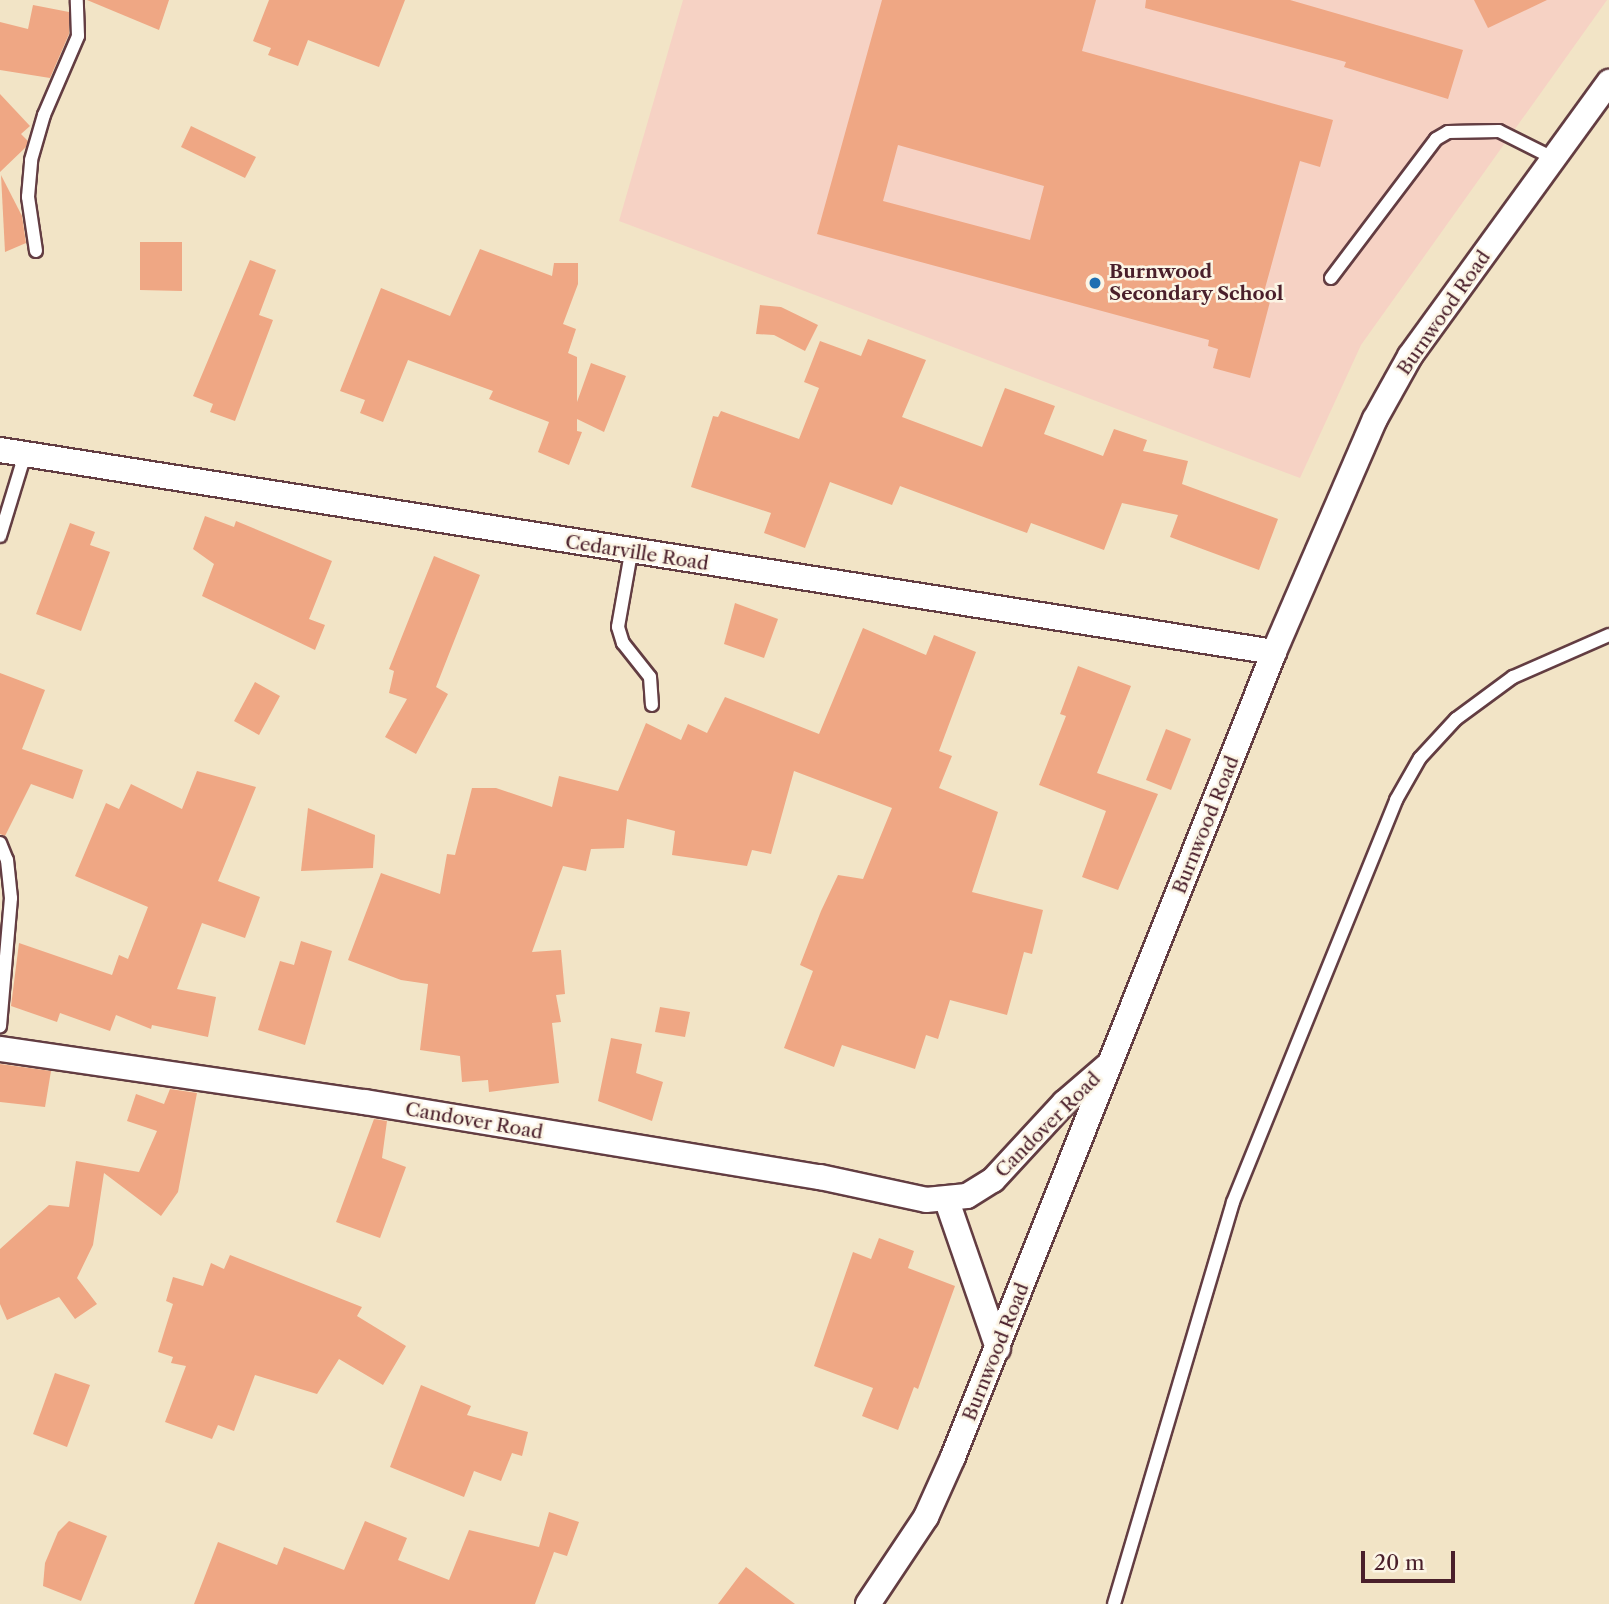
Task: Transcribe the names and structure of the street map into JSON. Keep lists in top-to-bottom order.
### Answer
{
  "streets": {
    "street": ["Burnwood Road", "Cedarville Road", "Candover Road"]
  },
  "crossings": [
    ["Burnwood Road", "Cedarville Road"],
    ["Burnwood Road", "Candover Road"]
  ],
  "places": ["Burnwood Secondary School"],
  "scale_bar": "20 m"
}
